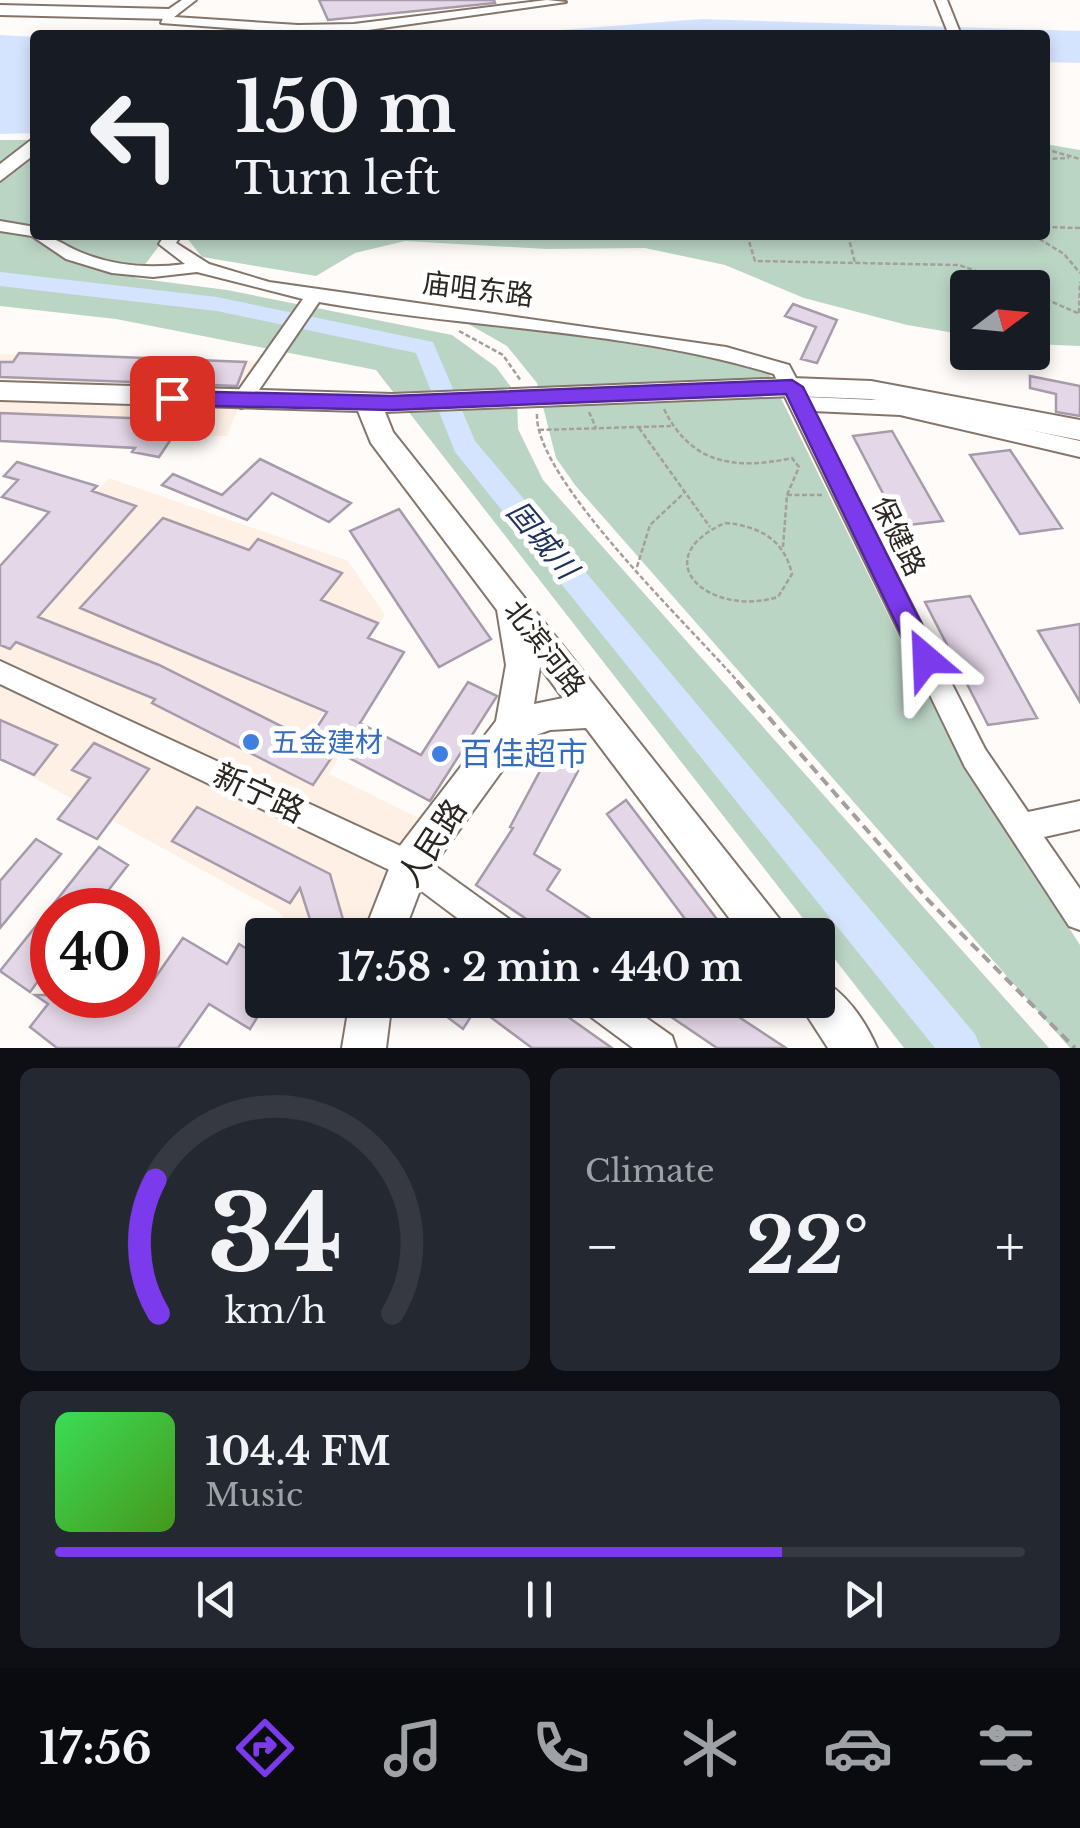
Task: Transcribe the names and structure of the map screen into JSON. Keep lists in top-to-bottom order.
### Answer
{
  "streets": {
    "main road": ["北滨河路", "人民路"],
    "street": ["庙咀东路", "保健路", "新宁路"]
  },
  "crossings": [
    ["庙咀东路", "保健路"],
    ["新宁路", "人民路"]
  ],
  "water": ["固城川"],
  "places": ["五金建材", "百佳超市"],
  "north": "right",
  "page": {
    "turn": ["150 m", "Turn left"],
    "limit": "40",
    "trip": "17:58 · 2 min · 440 m",
    "tile": "Climate",
    "heat": ["−", "22°", "+"],
    "song": ["104.4 FM", "Music"],
    "tabs": "17:56",
    "gauge": ["34", "km/h"]
  }
}
